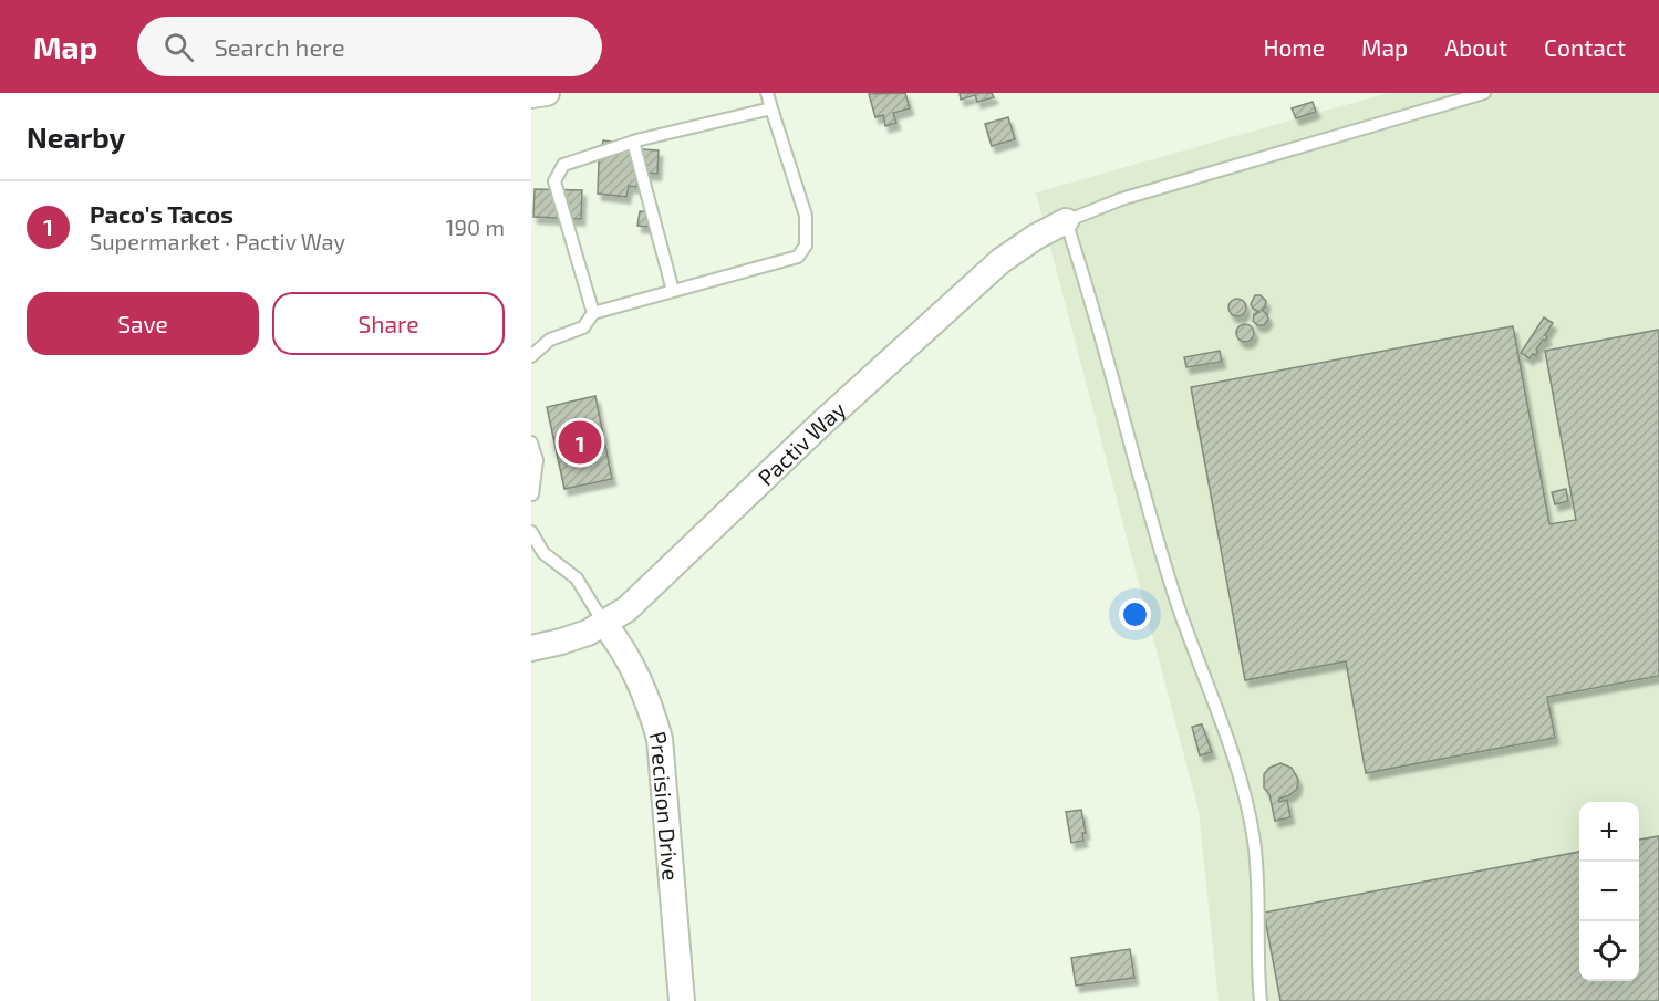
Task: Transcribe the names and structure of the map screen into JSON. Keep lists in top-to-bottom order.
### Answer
{
  "streets": {
    "street": ["Pactiv Way", "Precision Drive"]
  },
  "crossings": [
    ["Pactiv Way", "Precision Drive"]
  ],
  "page": {
    "header": "Map",
    "search": "Search here",
    "nav": [
      "Home",
      "Map",
      "About",
      "Contact"
    ],
    "heading": "Nearby",
    "list": [
      {
        "mark": "1",
        "name": "Paco's Tacos",
        "note": "Supermarket · Pactiv Way",
        "value": "190 m"
      }
    ],
    "buttons": ["Save", "Share"],
    "pins": "1",
    "map_buttons": ["+", "−"]
  }
}
